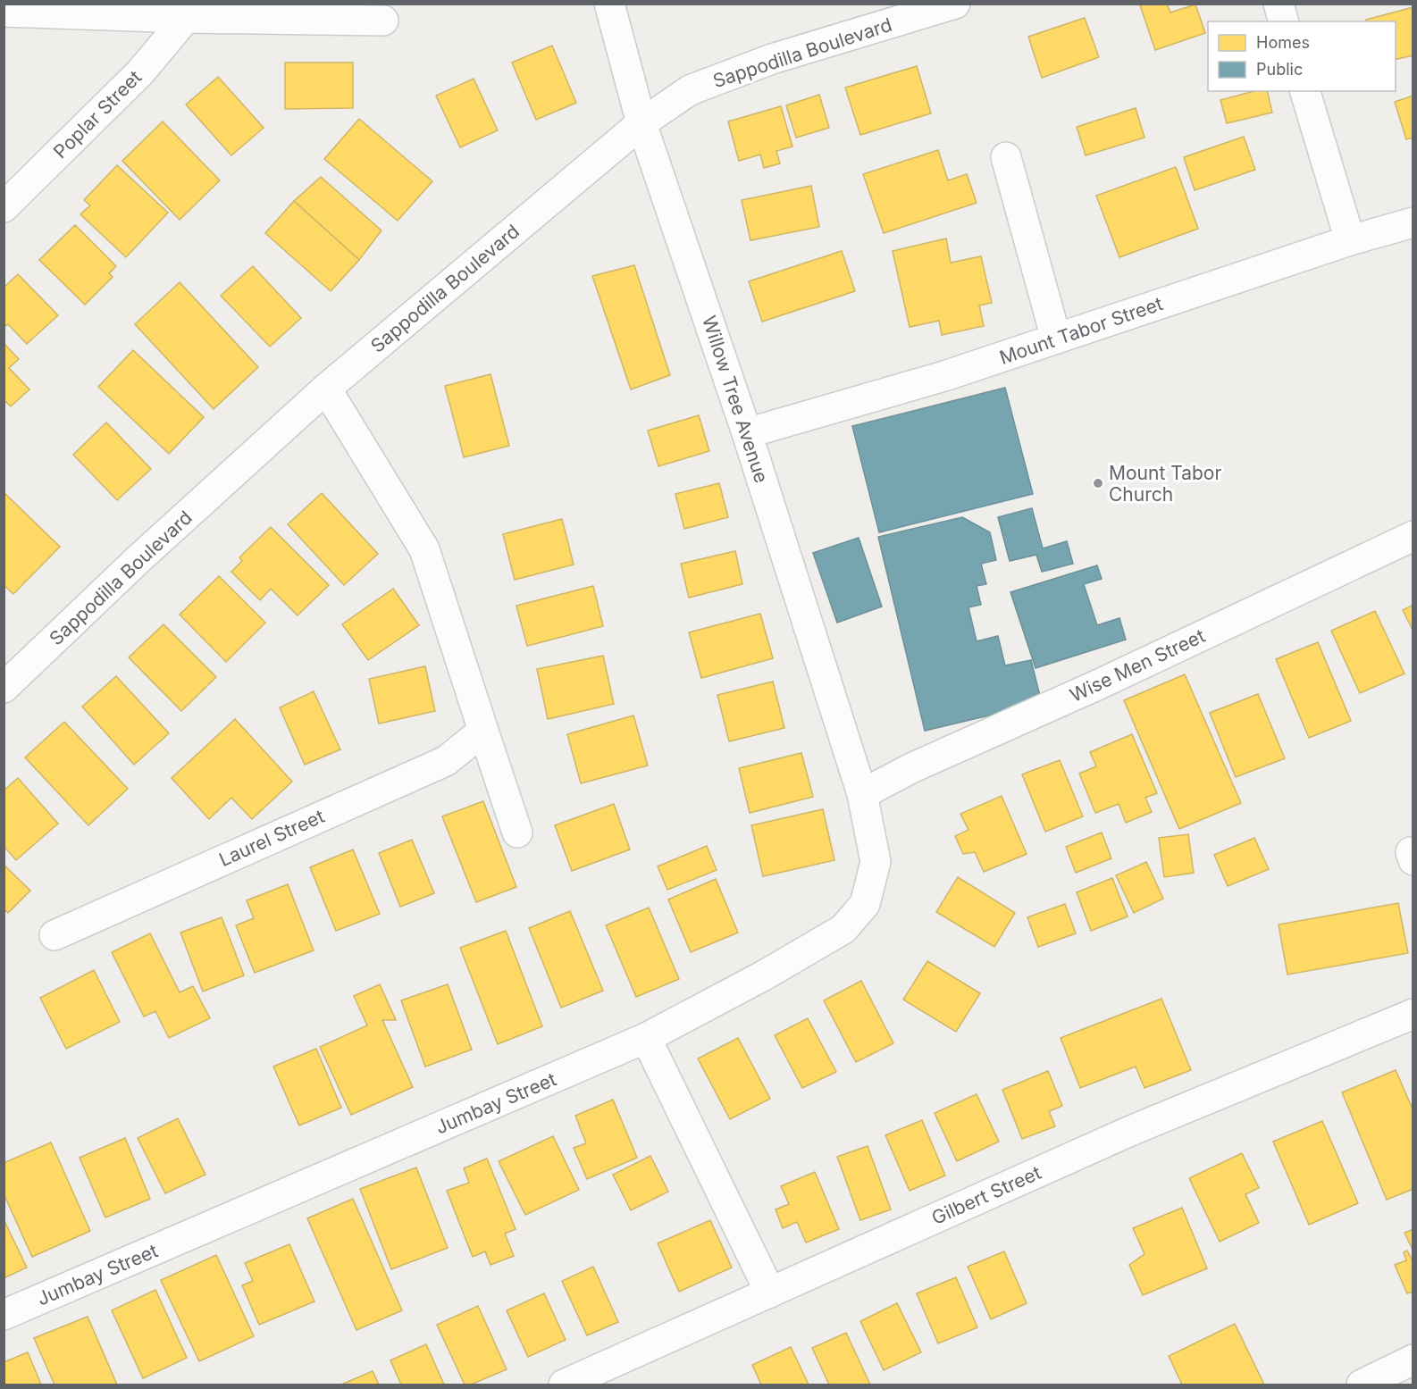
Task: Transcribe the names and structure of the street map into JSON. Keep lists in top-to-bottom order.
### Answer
{
  "streets": {
    "street": [
      "Sappodilla Boulevard",
      "Poplar Street",
      "Mount Tabor Street",
      "Willow Tree Avenue",
      "Wise Men Street",
      "Laurel Street",
      "Jumbay Street",
      "Gilbert Street"
    ]
  },
  "crossings": [
    ["Sappodilla Boulevard", "Willow Tree Avenue"],
    ["Mount Tabor Street", "Willow Tree Avenue"],
    ["Willow Tree Avenue", "Wise Men Street"],
    ["Willow Tree Avenue", "Jumbay Street"],
    ["Wise Men Street", "Jumbay Street"]
  ],
  "places": ["Mount Tabor Church"],
  "legend": ["Homes", "Public"]
}
